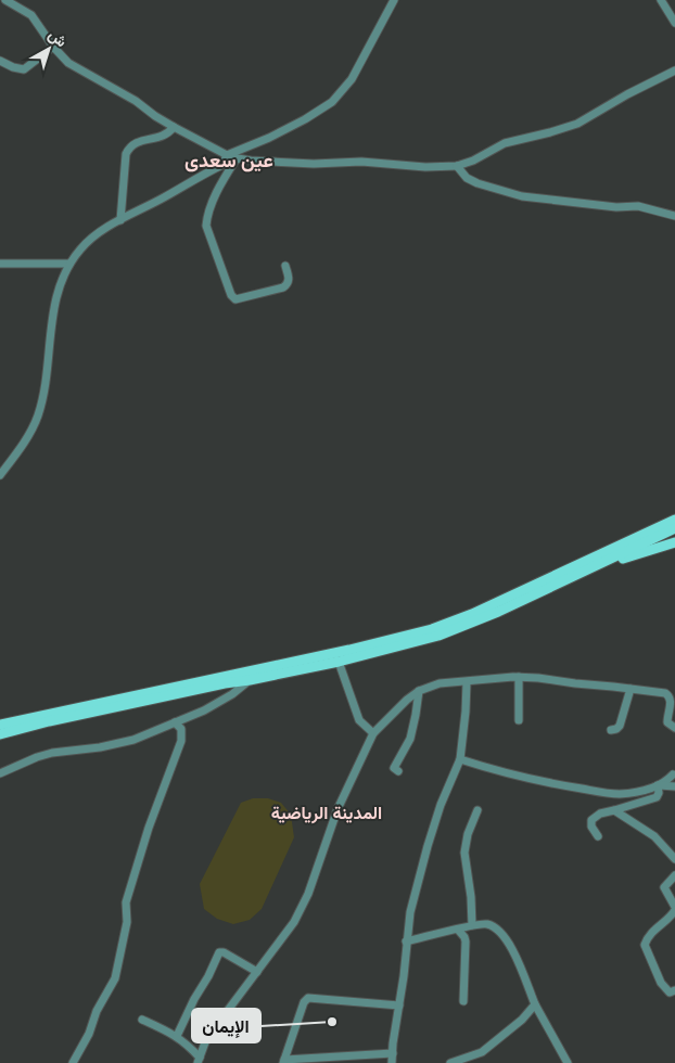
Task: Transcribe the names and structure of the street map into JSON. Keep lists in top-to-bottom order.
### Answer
{
  "districts": ["عين سعدى", "المدينة الرياضية"],
  "places": ["الإيمان"],
  "north": "top right"
}
